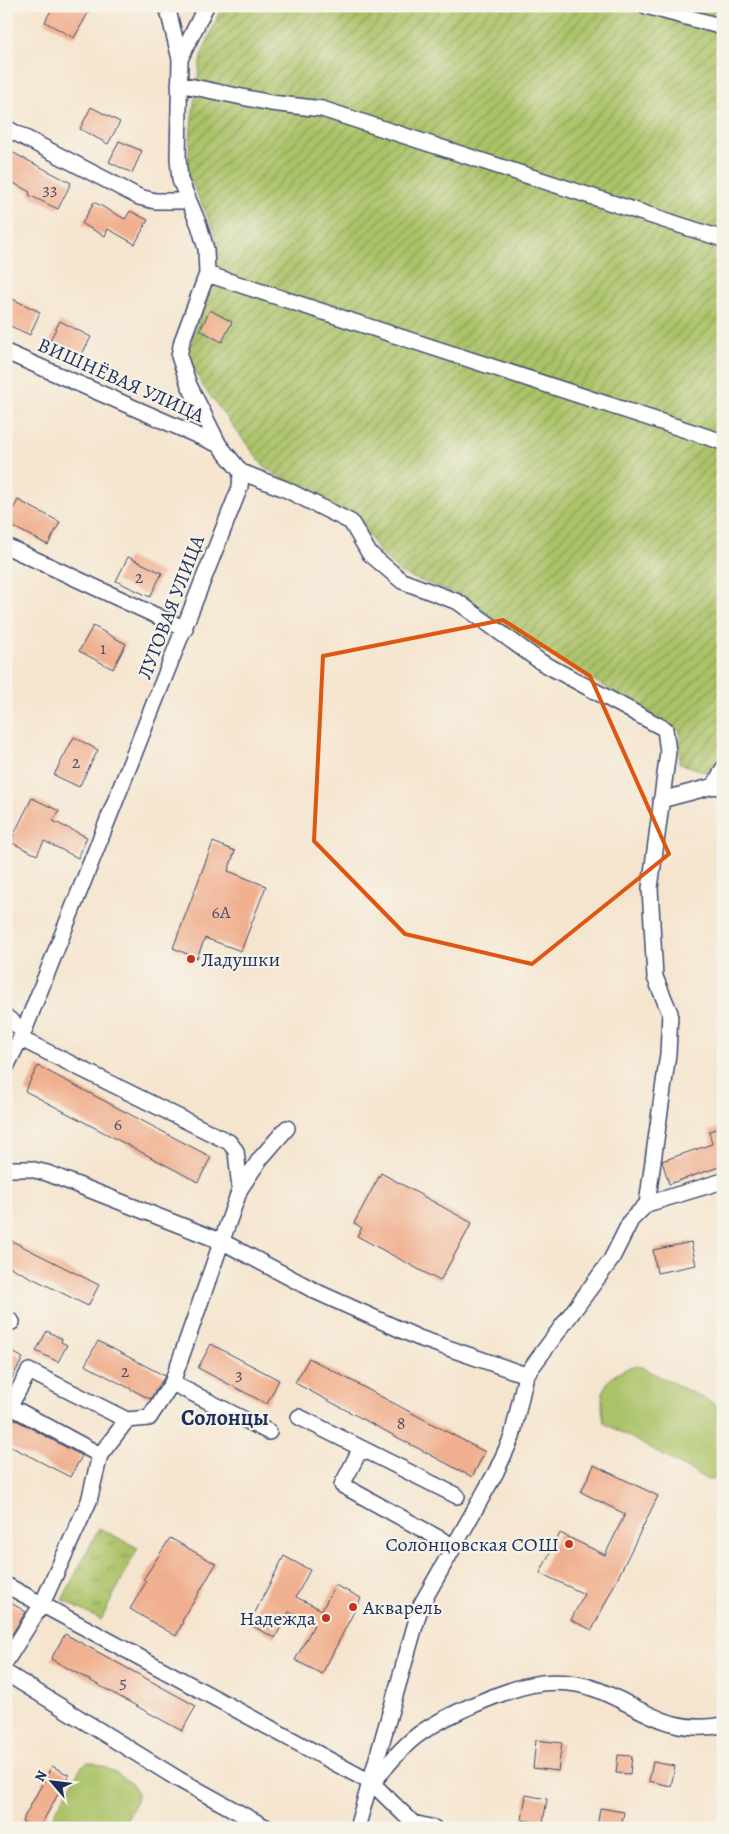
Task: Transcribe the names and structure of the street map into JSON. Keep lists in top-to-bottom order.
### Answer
{
  "streets": {
    "street": ["ВИШНЁВАЯ УЛИЦА", "ЛУГОВАЯ УЛИЦА"]
  },
  "districts": ["Солонцы"],
  "places": [
    "Ладушки",
    "Солонцовская СОШ",
    "Акварель",
    "Надежда"
  ],
  "house_numbers": [
    "33",
    "2",
    "1",
    "2",
    "6А",
    "6",
    "2",
    "3",
    "8",
    "5"
  ],
  "north": "top left"
}
